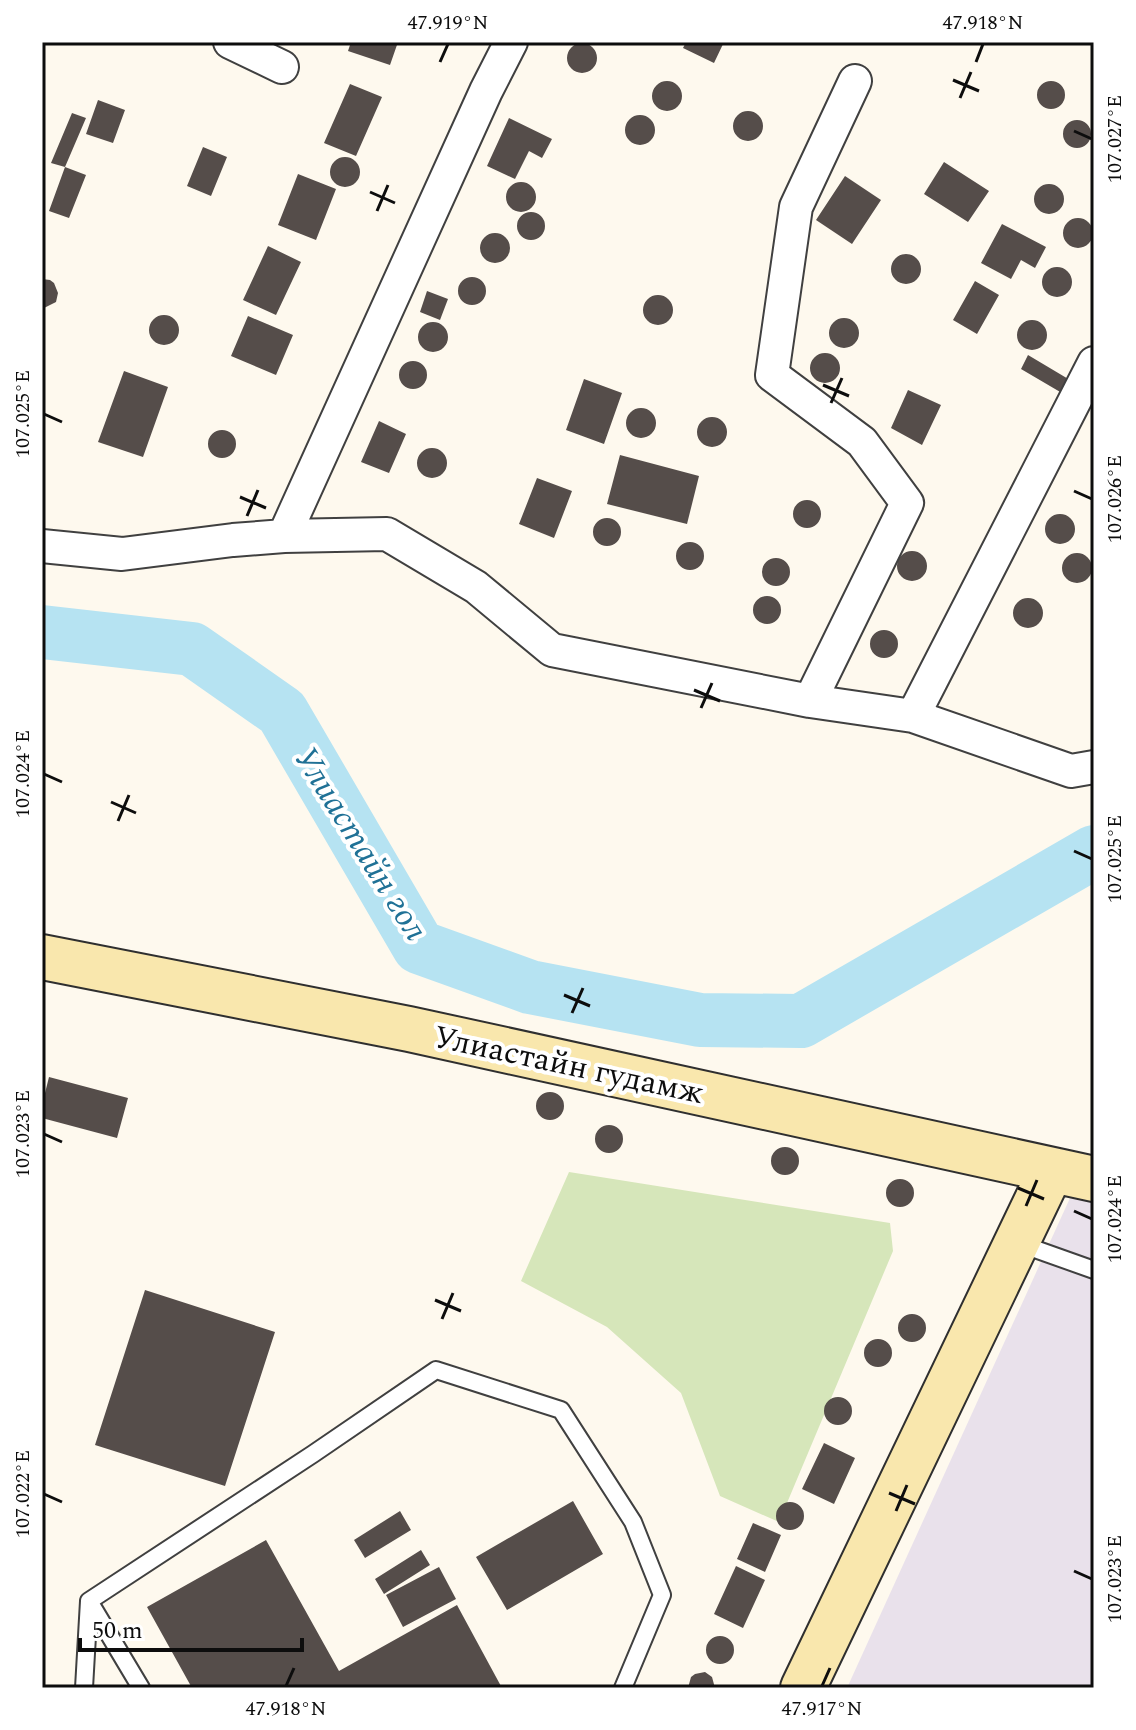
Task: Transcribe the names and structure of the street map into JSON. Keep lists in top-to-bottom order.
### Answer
{
  "streets": {
    "main road": ["Улиастайн гудамж"]
  },
  "water": ["Улиастайн гол"],
  "scale_bar": "50 m",
  "coordinates": [
    "47.919°N",
    "47.918°N",
    "107.027°E",
    "107.025°E",
    "107.026°E",
    "107.024°E",
    "107.023°E",
    "107.022°E",
    "47.917°N"
  ]
}
